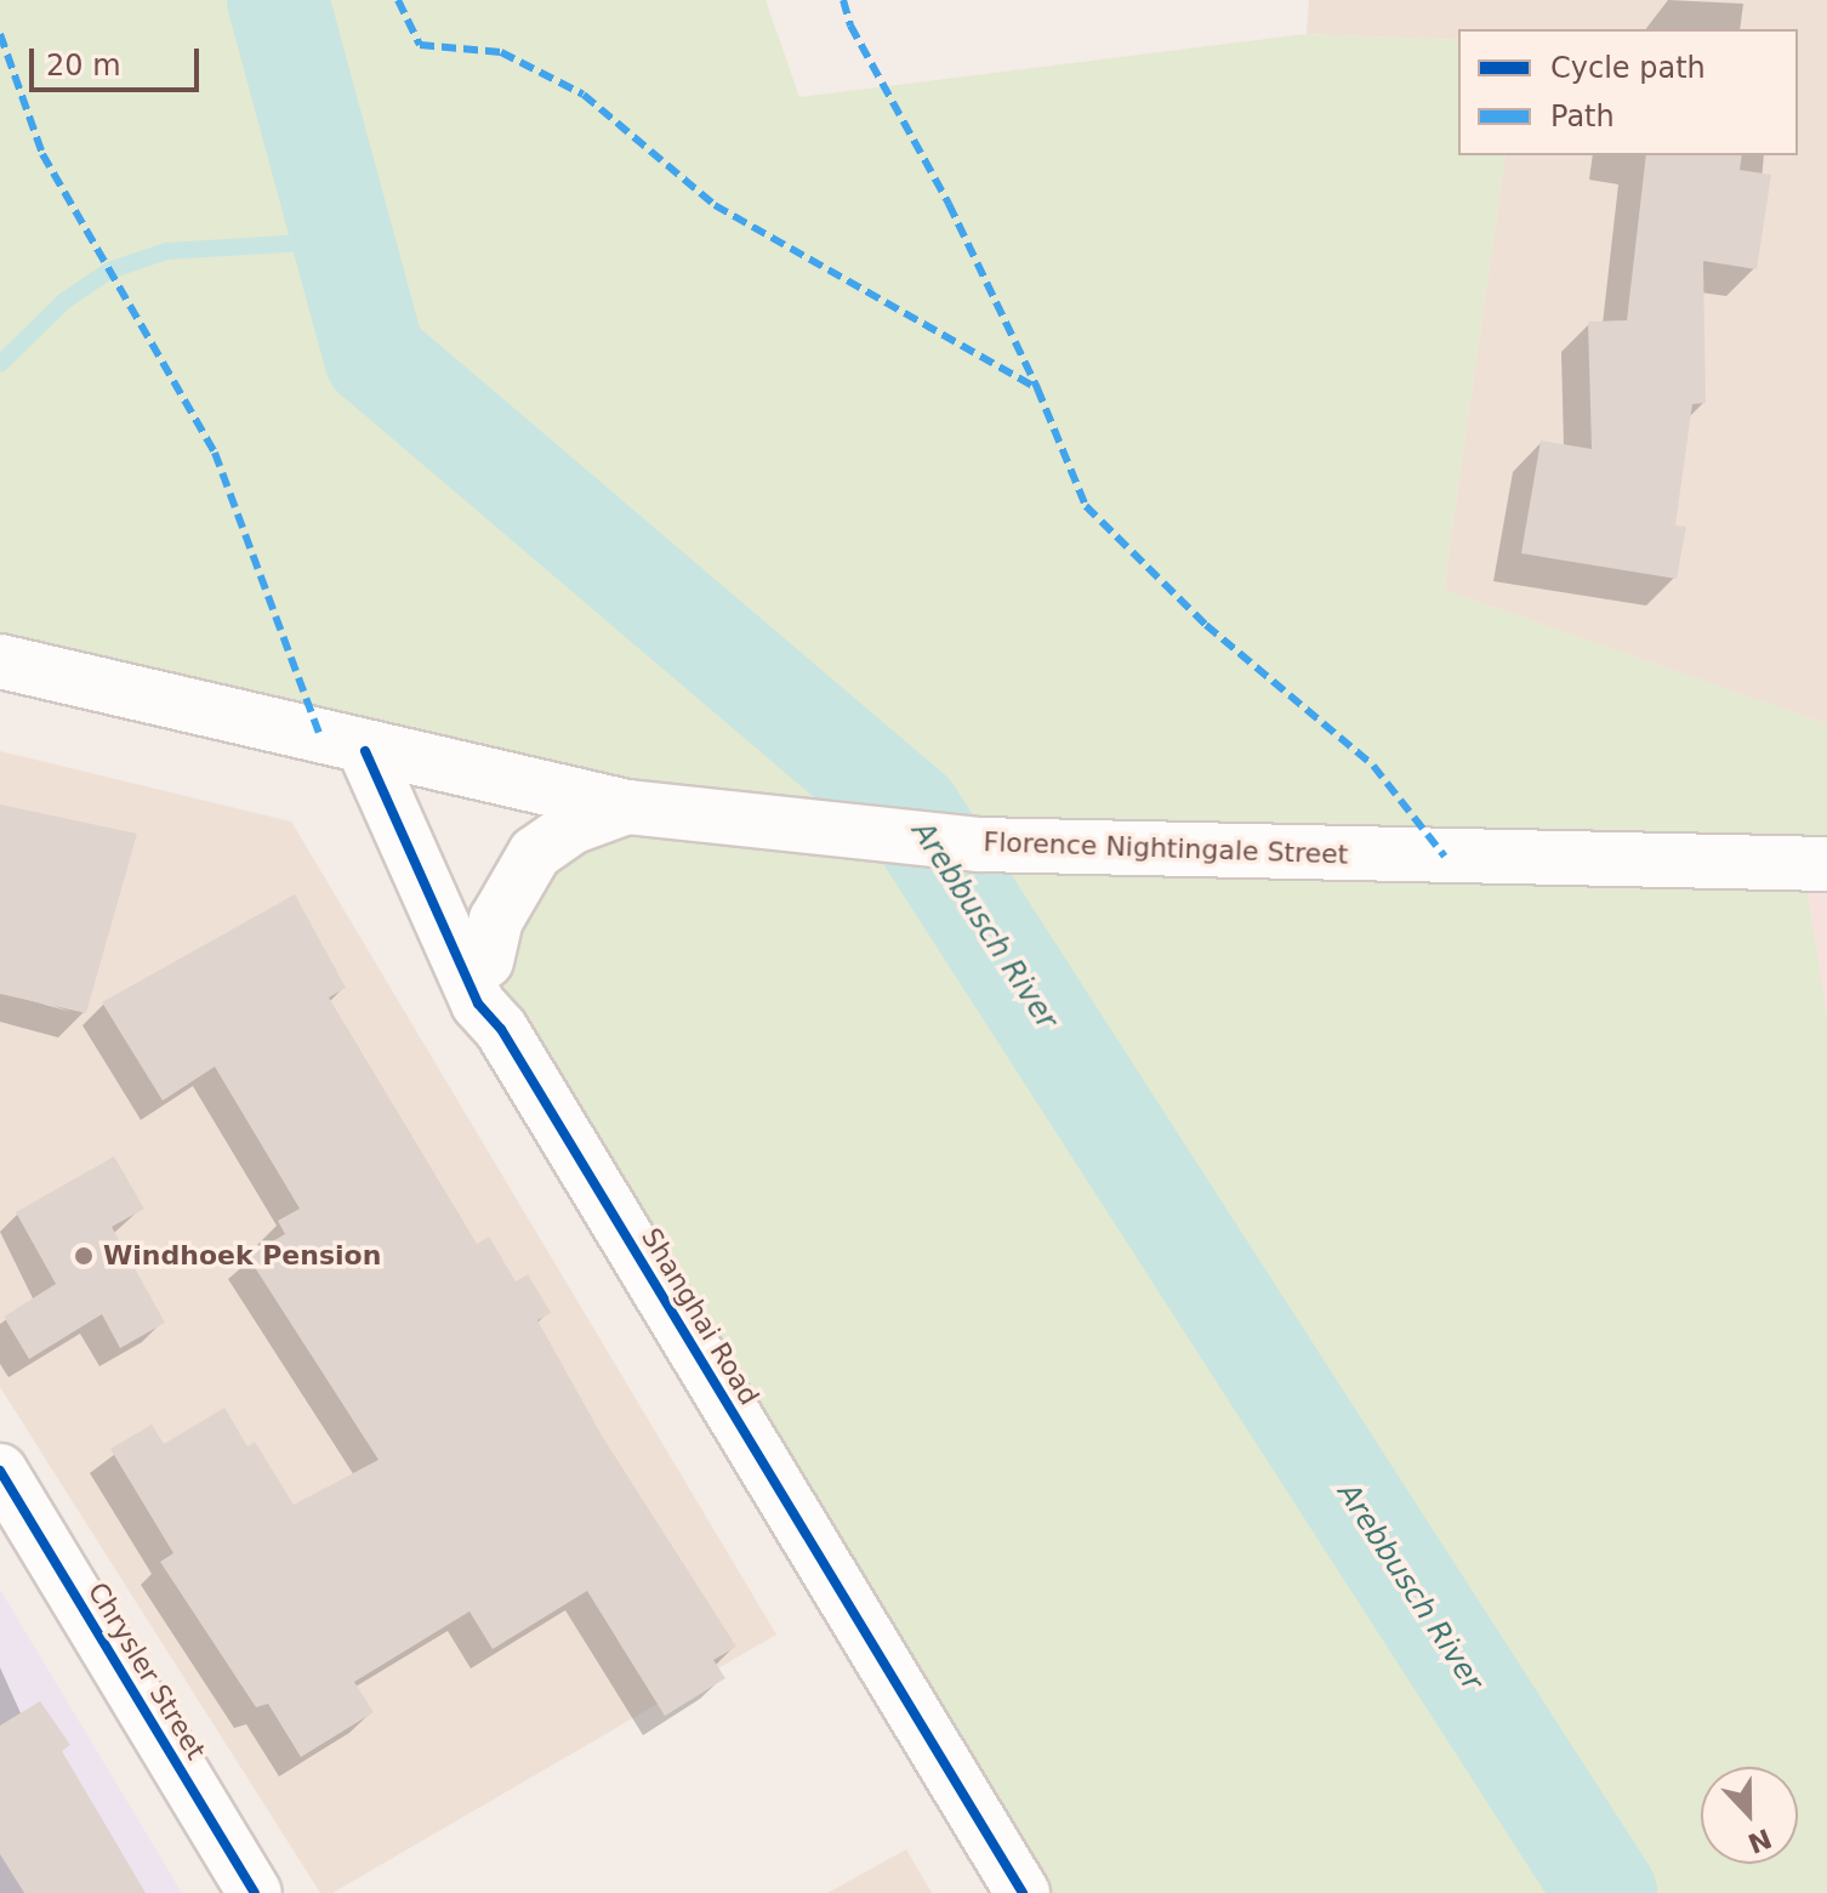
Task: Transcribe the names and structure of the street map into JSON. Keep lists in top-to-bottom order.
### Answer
{
  "streets": {
    "street": ["Florence Nightingale Street", "Shanghai Road", "Chrysler Street"]
  },
  "crossings": [
    ["Florence Nightingale Street", "Shanghai Road"]
  ],
  "water": ["Arebbusch River"],
  "places": ["Windhoek Pension"],
  "legend": ["Cycle path", "Path"],
  "scale_bar": "20 m",
  "north": "bottom"
}
